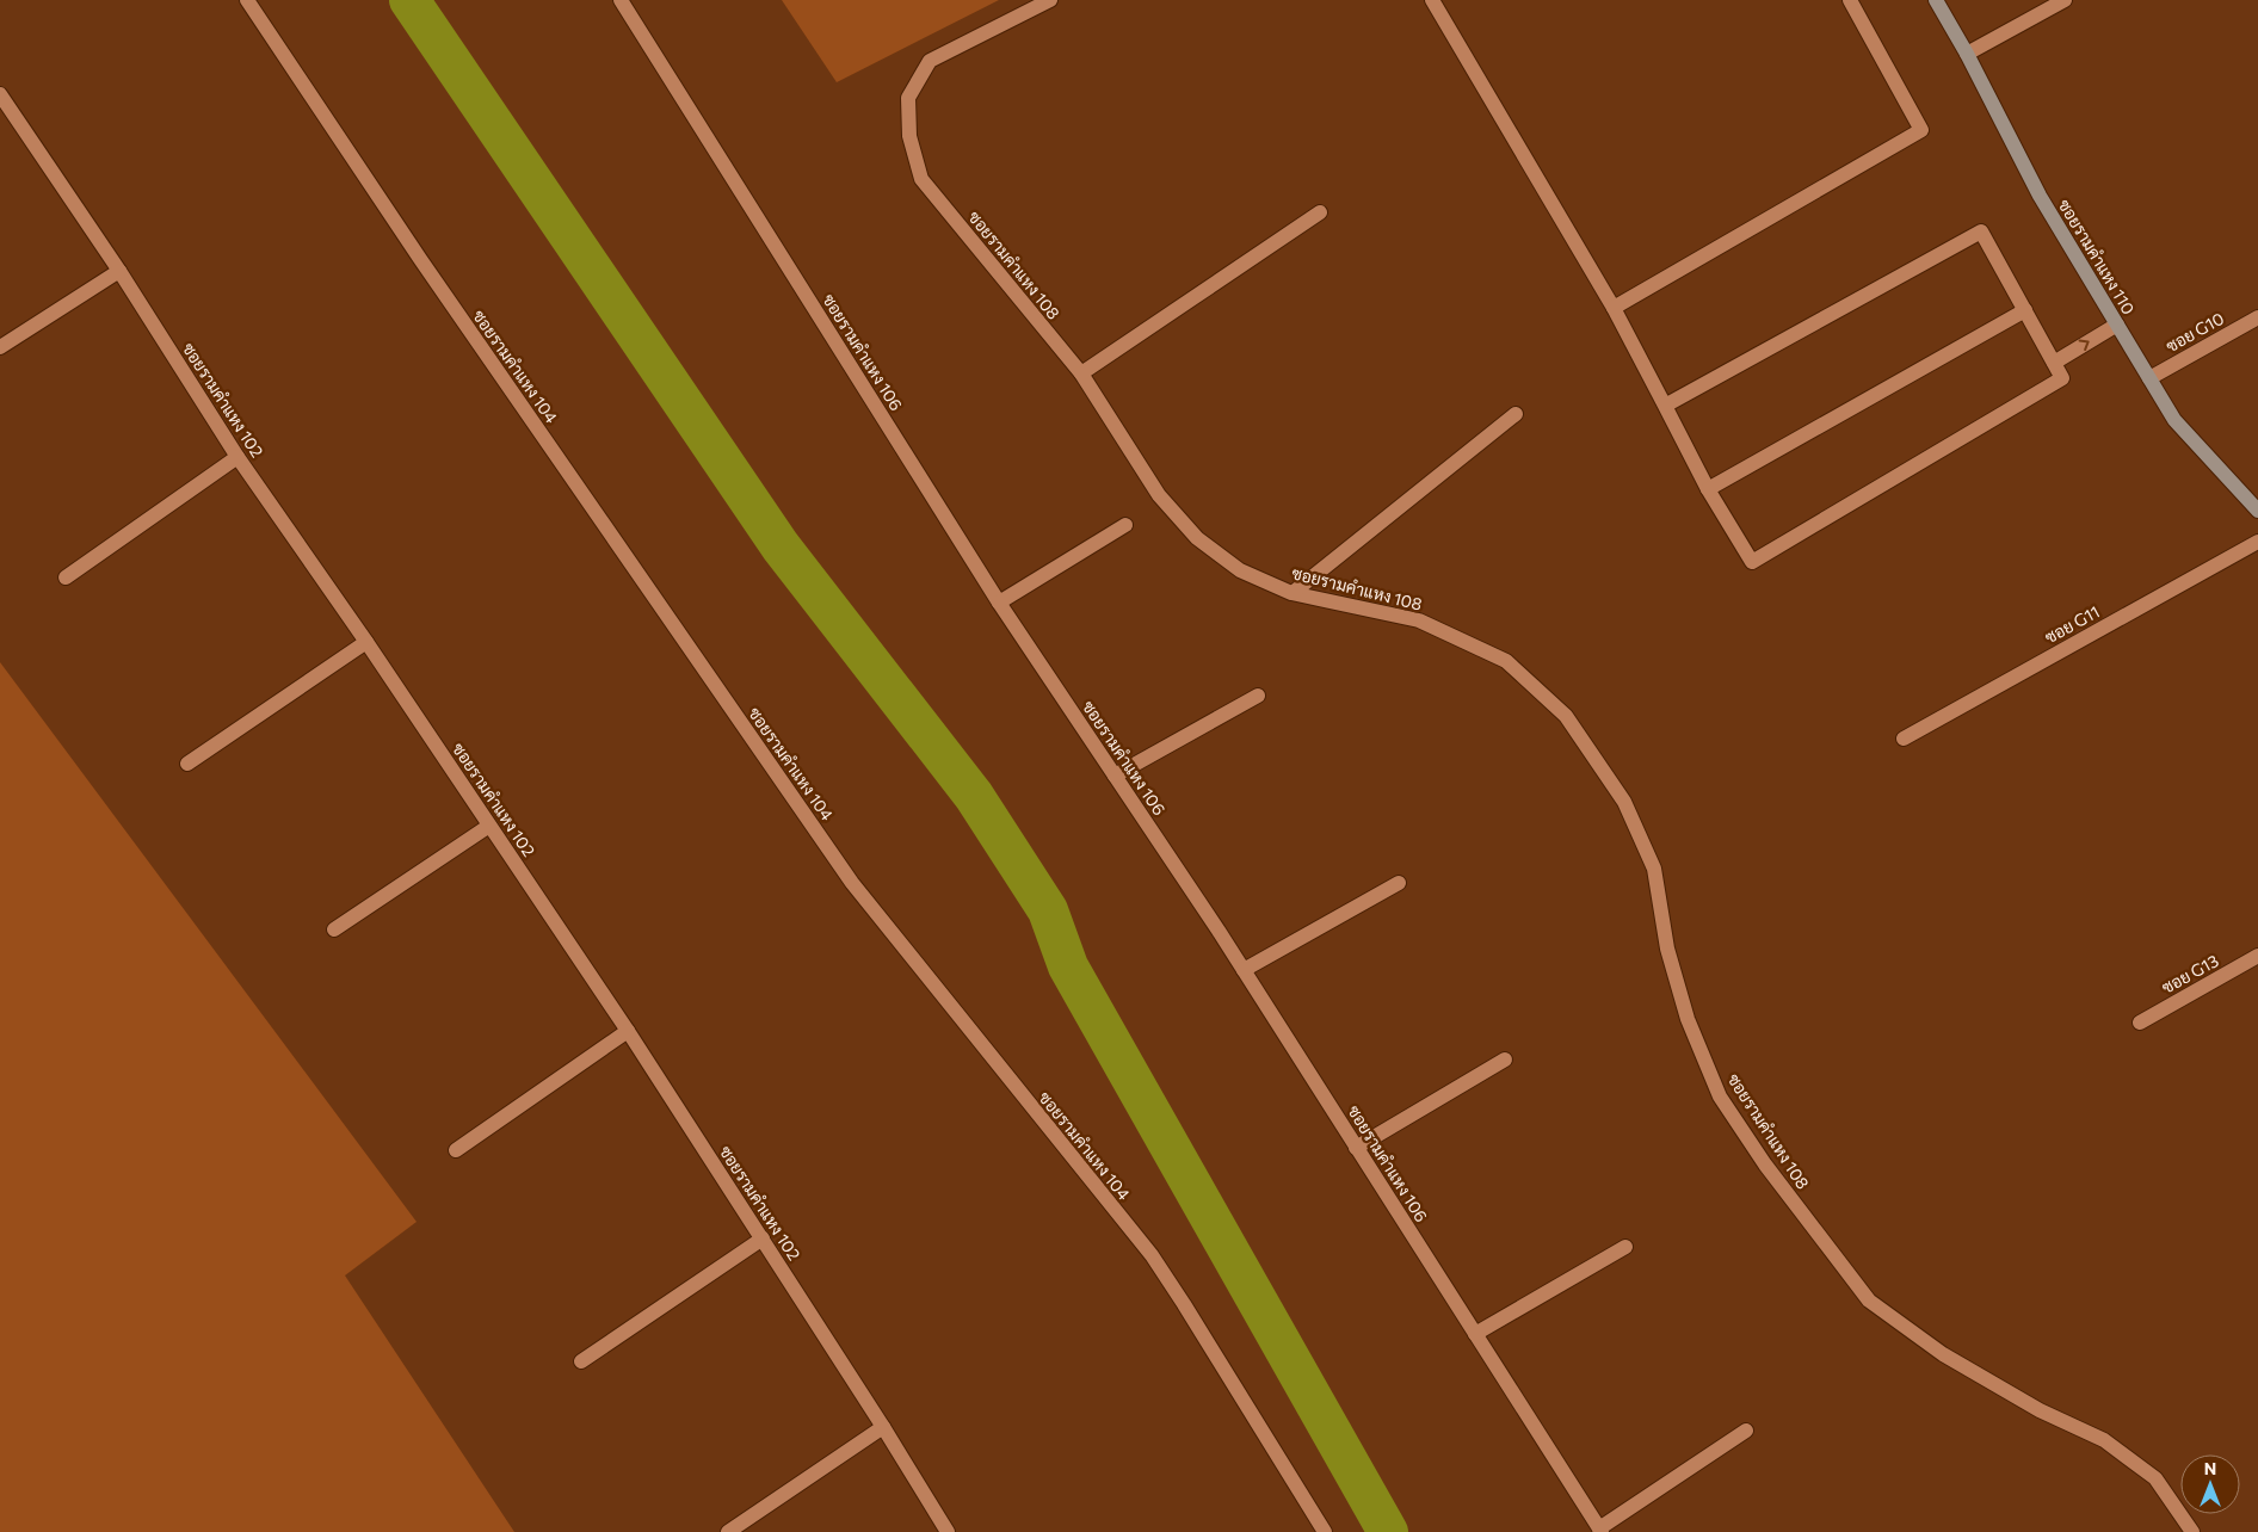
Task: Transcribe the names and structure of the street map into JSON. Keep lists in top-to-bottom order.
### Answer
{
  "streets": {
    "street": [
      "ซอยรามคำแหง 110",
      "ซอยรามคำแหง 108",
      "ซอย G10",
      "ซอยรามคําแหง 106",
      "ซอยรามคําแหง 104",
      "ซอยรามคําแหง 102",
      "ซอย G11",
      "ซอย G13"
    ]
  },
  "crossings": [
    ["ซอยรามคำแหง 110", "ซอย G10"]
  ],
  "north": "top"
}
